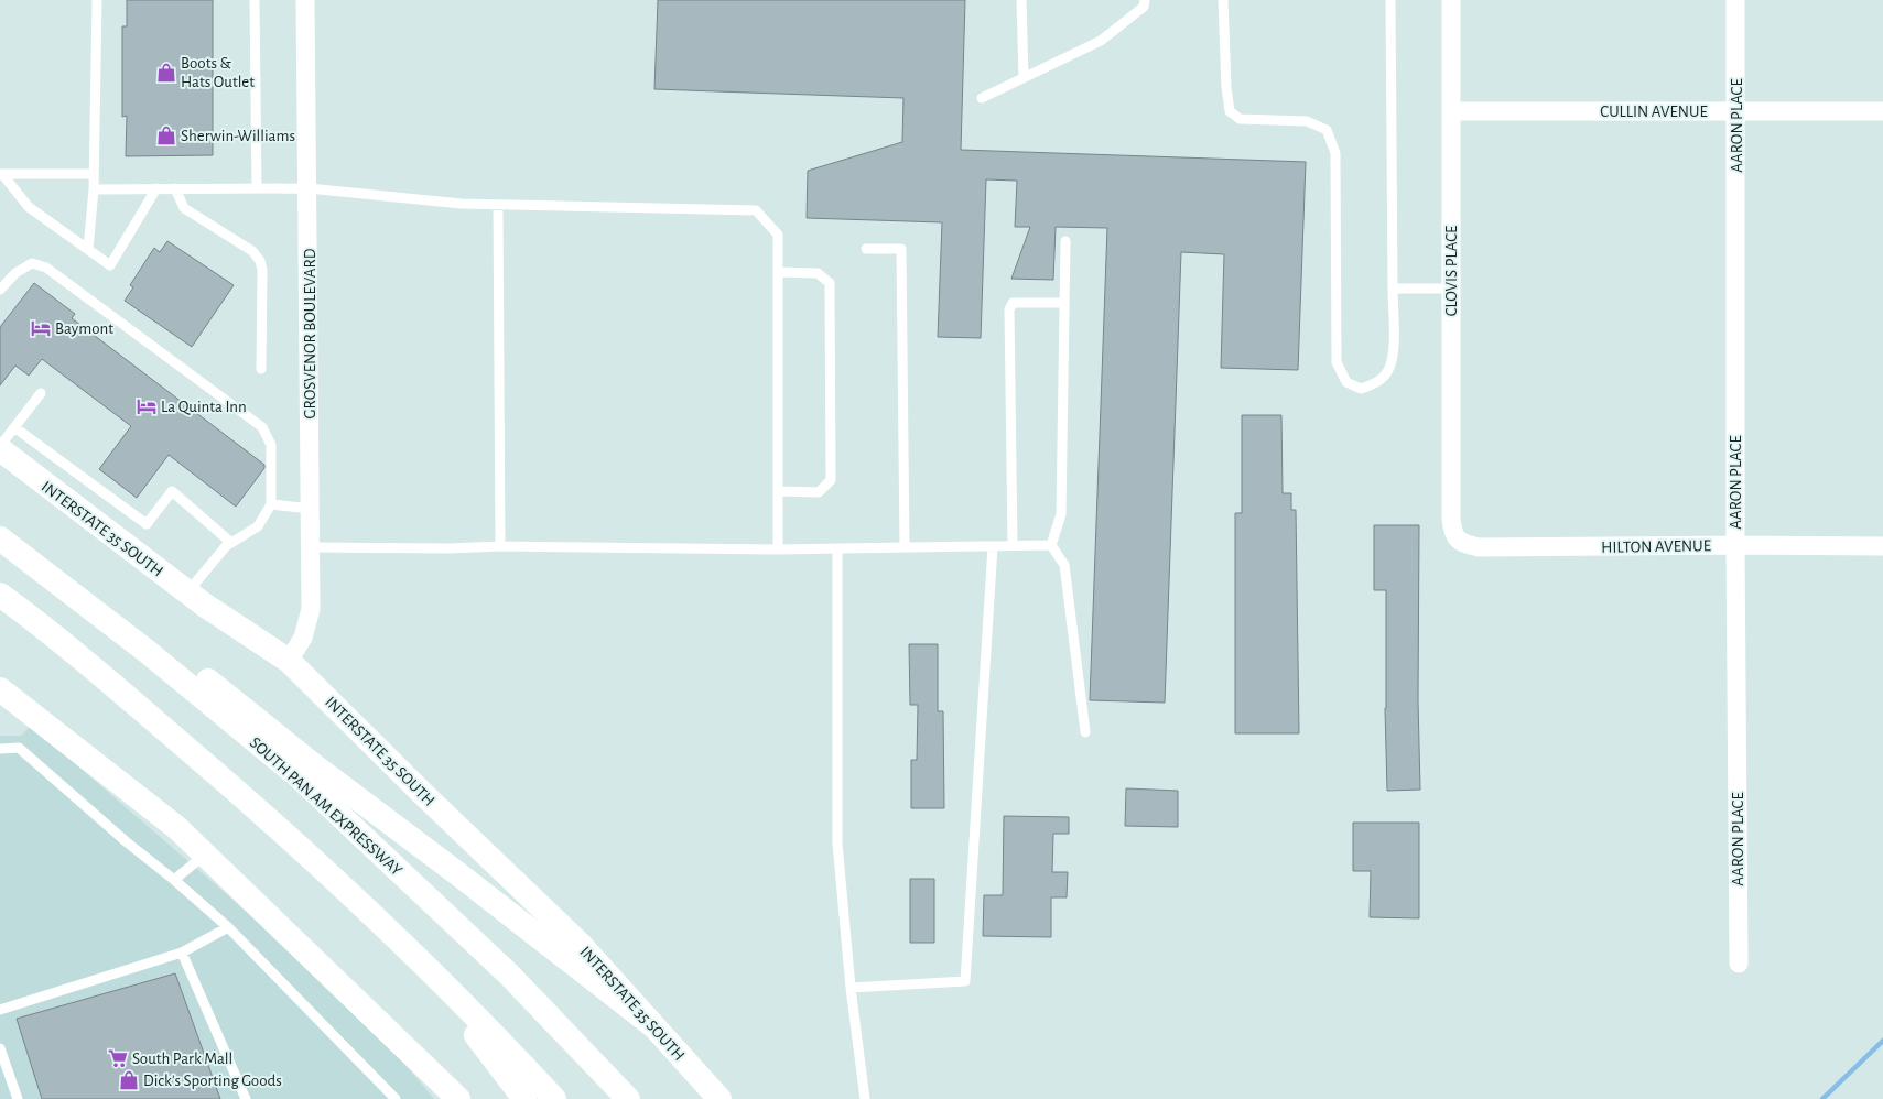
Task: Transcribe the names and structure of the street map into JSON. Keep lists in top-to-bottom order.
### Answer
{
  "streets": {
    "main road": ["INTERSTATE 35 SOUTH", "SOUTH PAN AM EXPRESSWAY"],
    "street": [
      "CULLIN AVENUE",
      "AARON PLACE",
      "CLOVIS PLACE",
      "GROSVENOR BOULEVARD",
      "HILTON AVENUE"
    ]
  },
  "crossings": [
    ["CULLIN AVENUE", "AARON PLACE"],
    ["CULLIN AVENUE", "CLOVIS PLACE"],
    ["AARON PLACE", "HILTON AVENUE"],
    ["CLOVIS PLACE", "HILTON AVENUE"],
    ["GROSVENOR BOULEVARD", "INTERSTATE 35 SOUTH"]
  ],
  "places": {
    "shop": ["Boots & Hats Outlet", "Sherwin-Williams", "Dick's Sporting Goods"],
    "hotel": ["Baymont", "La Quinta Inn"],
    "supermarket": ["South Park Mall"]
  }
}
